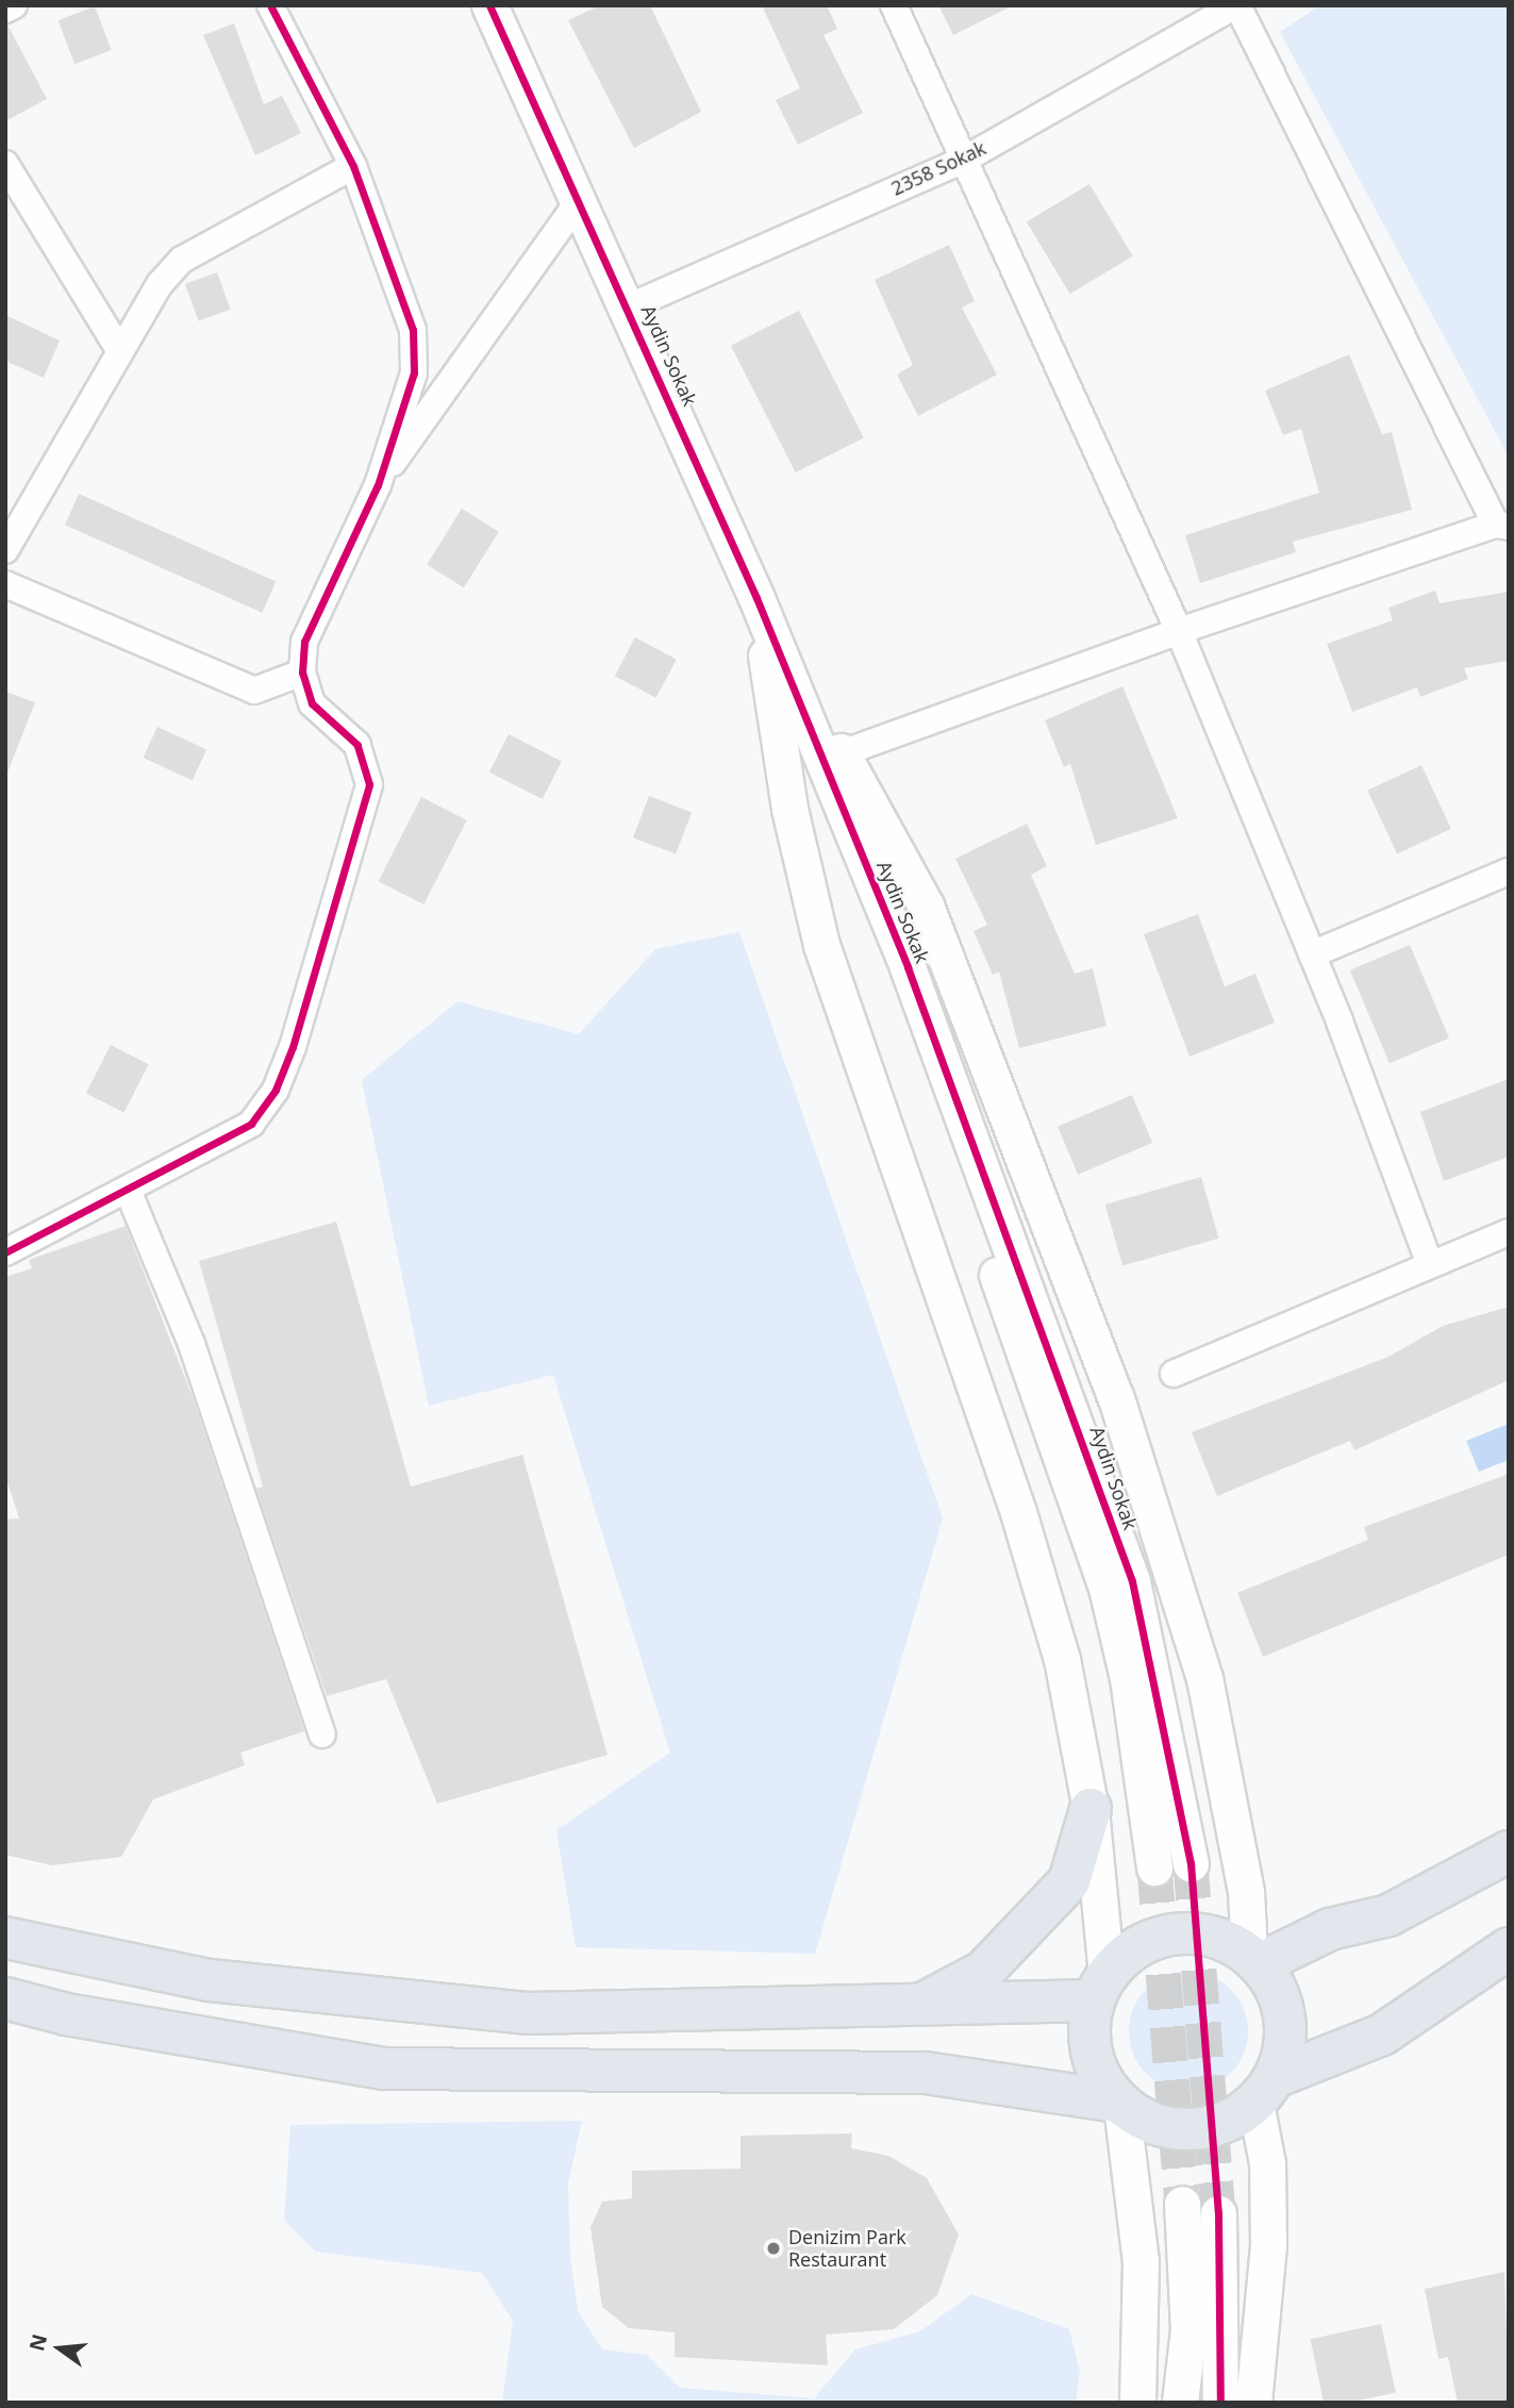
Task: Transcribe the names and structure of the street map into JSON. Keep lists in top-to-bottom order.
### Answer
{
  "streets": {
    "street": ["2358 Sokak", "Aydin Sokak"]
  },
  "crossings": [
    ["2358 Sokak", "Aydin Sokak"]
  ],
  "places": ["Denizim Park Restaurant"],
  "north": "left"
}
